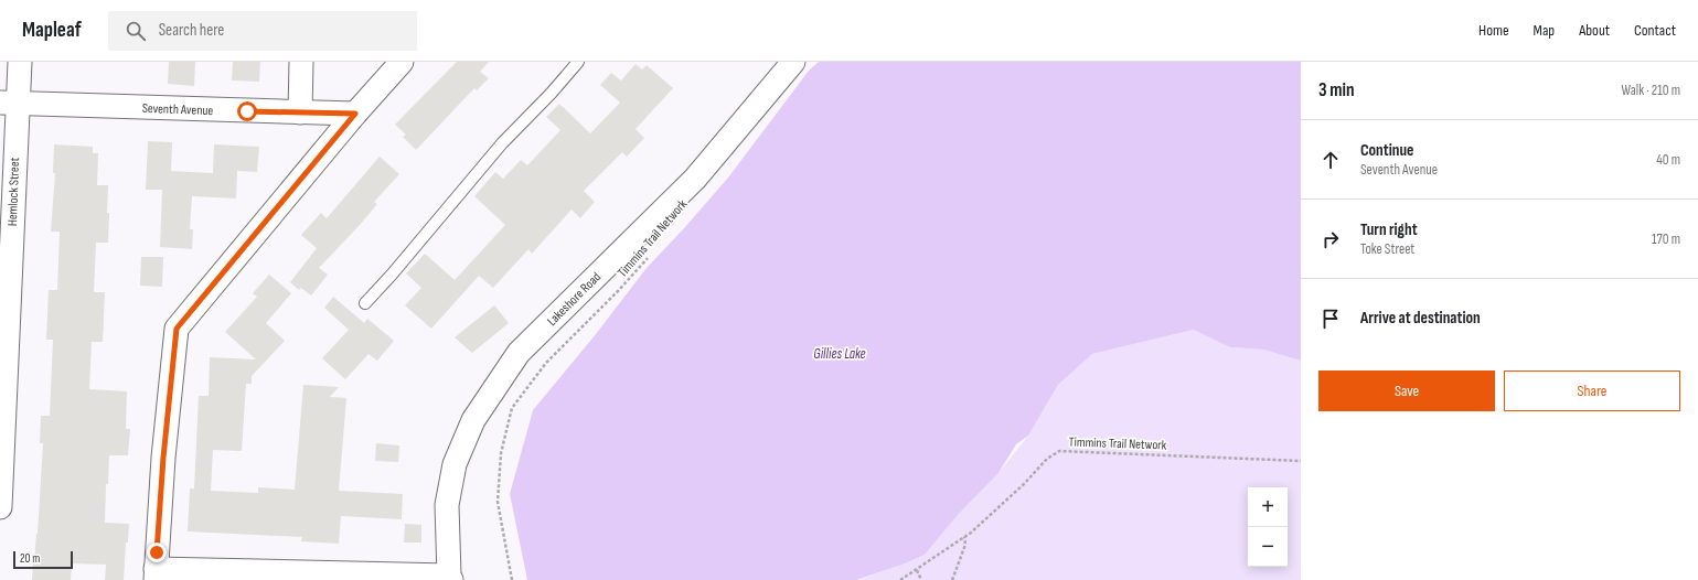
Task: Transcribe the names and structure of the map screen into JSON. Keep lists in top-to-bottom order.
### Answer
{
  "streets": {
    "street": ["Seventh Avenue", "Hemlock Street", "Lakeshore Road"],
    "path": ["Timmins Trail Network"]
  },
  "crossings": [
    ["Seventh Avenue", "Hemlock Street"]
  ],
  "water": ["Gillies Lake"],
  "scale_bar": "20 m",
  "page": {
    "header": "Mapleaf",
    "search": "Search here",
    "nav": [
      "Home",
      "Map",
      "About",
      "Contact"
    ],
    "heading": ["3 min", "Walk · 210 m"],
    "list": [
      ["Continue", "Seventh Avenue", "40 m"],
      ["Turn right", "Toke Street", "170 m"],
      "Arrive at destination"
    ],
    "buttons": ["Save", "Share"],
    "map_buttons": ["+", "−"],
    "scale": "20 m"
  }
}
